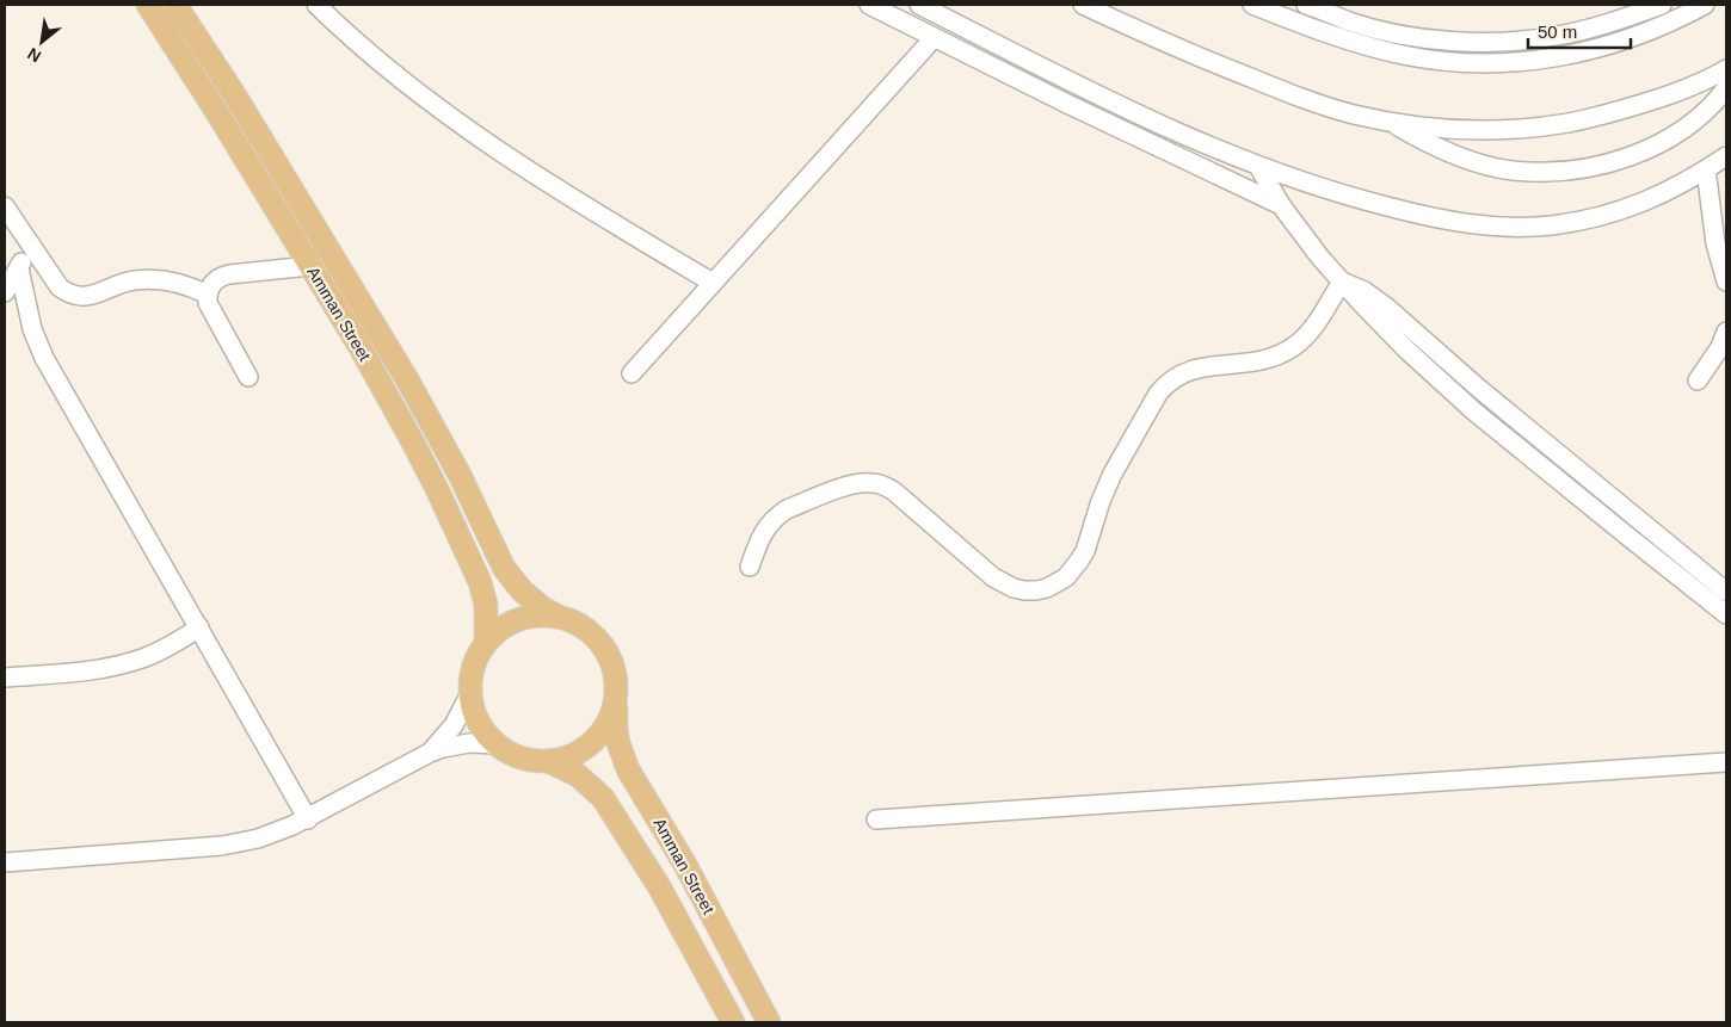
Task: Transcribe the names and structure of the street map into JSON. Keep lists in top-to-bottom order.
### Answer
{
  "streets": {
    "main road": ["Amman Street"]
  },
  "scale_bar": "50 m",
  "north": "bottom left"
}
